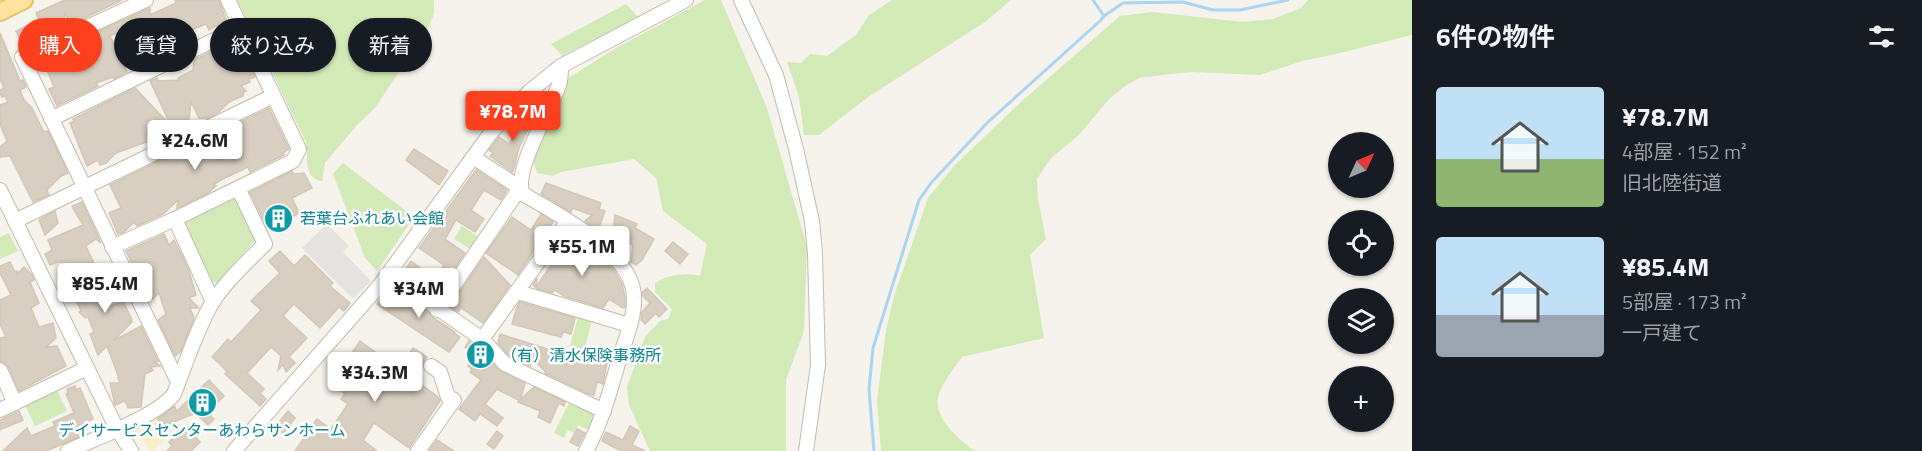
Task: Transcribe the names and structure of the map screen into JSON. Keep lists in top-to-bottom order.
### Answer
{
  "places": {
    "building": ["若葉台ふれあい会館", "（有）清水保険事務所", "デイサービスセンターあわらサンホーム"]
  },
  "north": "top right",
  "page": {
    "heading": "6件の物件",
    "chip": [
      "購入",
      "賃貸",
      "絞り込み",
      "新着"
    ],
    "list": [
      {
        "name": "¥78.7M",
        "note": "4部屋 · 152 m² · 旧北陸街道"
      },
      {
        "name": "¥85.4M",
        "note": "5部屋 · 173 m² · 一戸建て"
      }
    ],
    "price": [
      "¥78.7M",
      "¥24.6M",
      "¥55.1M",
      "¥85.4M",
      "¥34M",
      "¥34.3M"
    ],
    "map_buttons": "+"
  }
}
